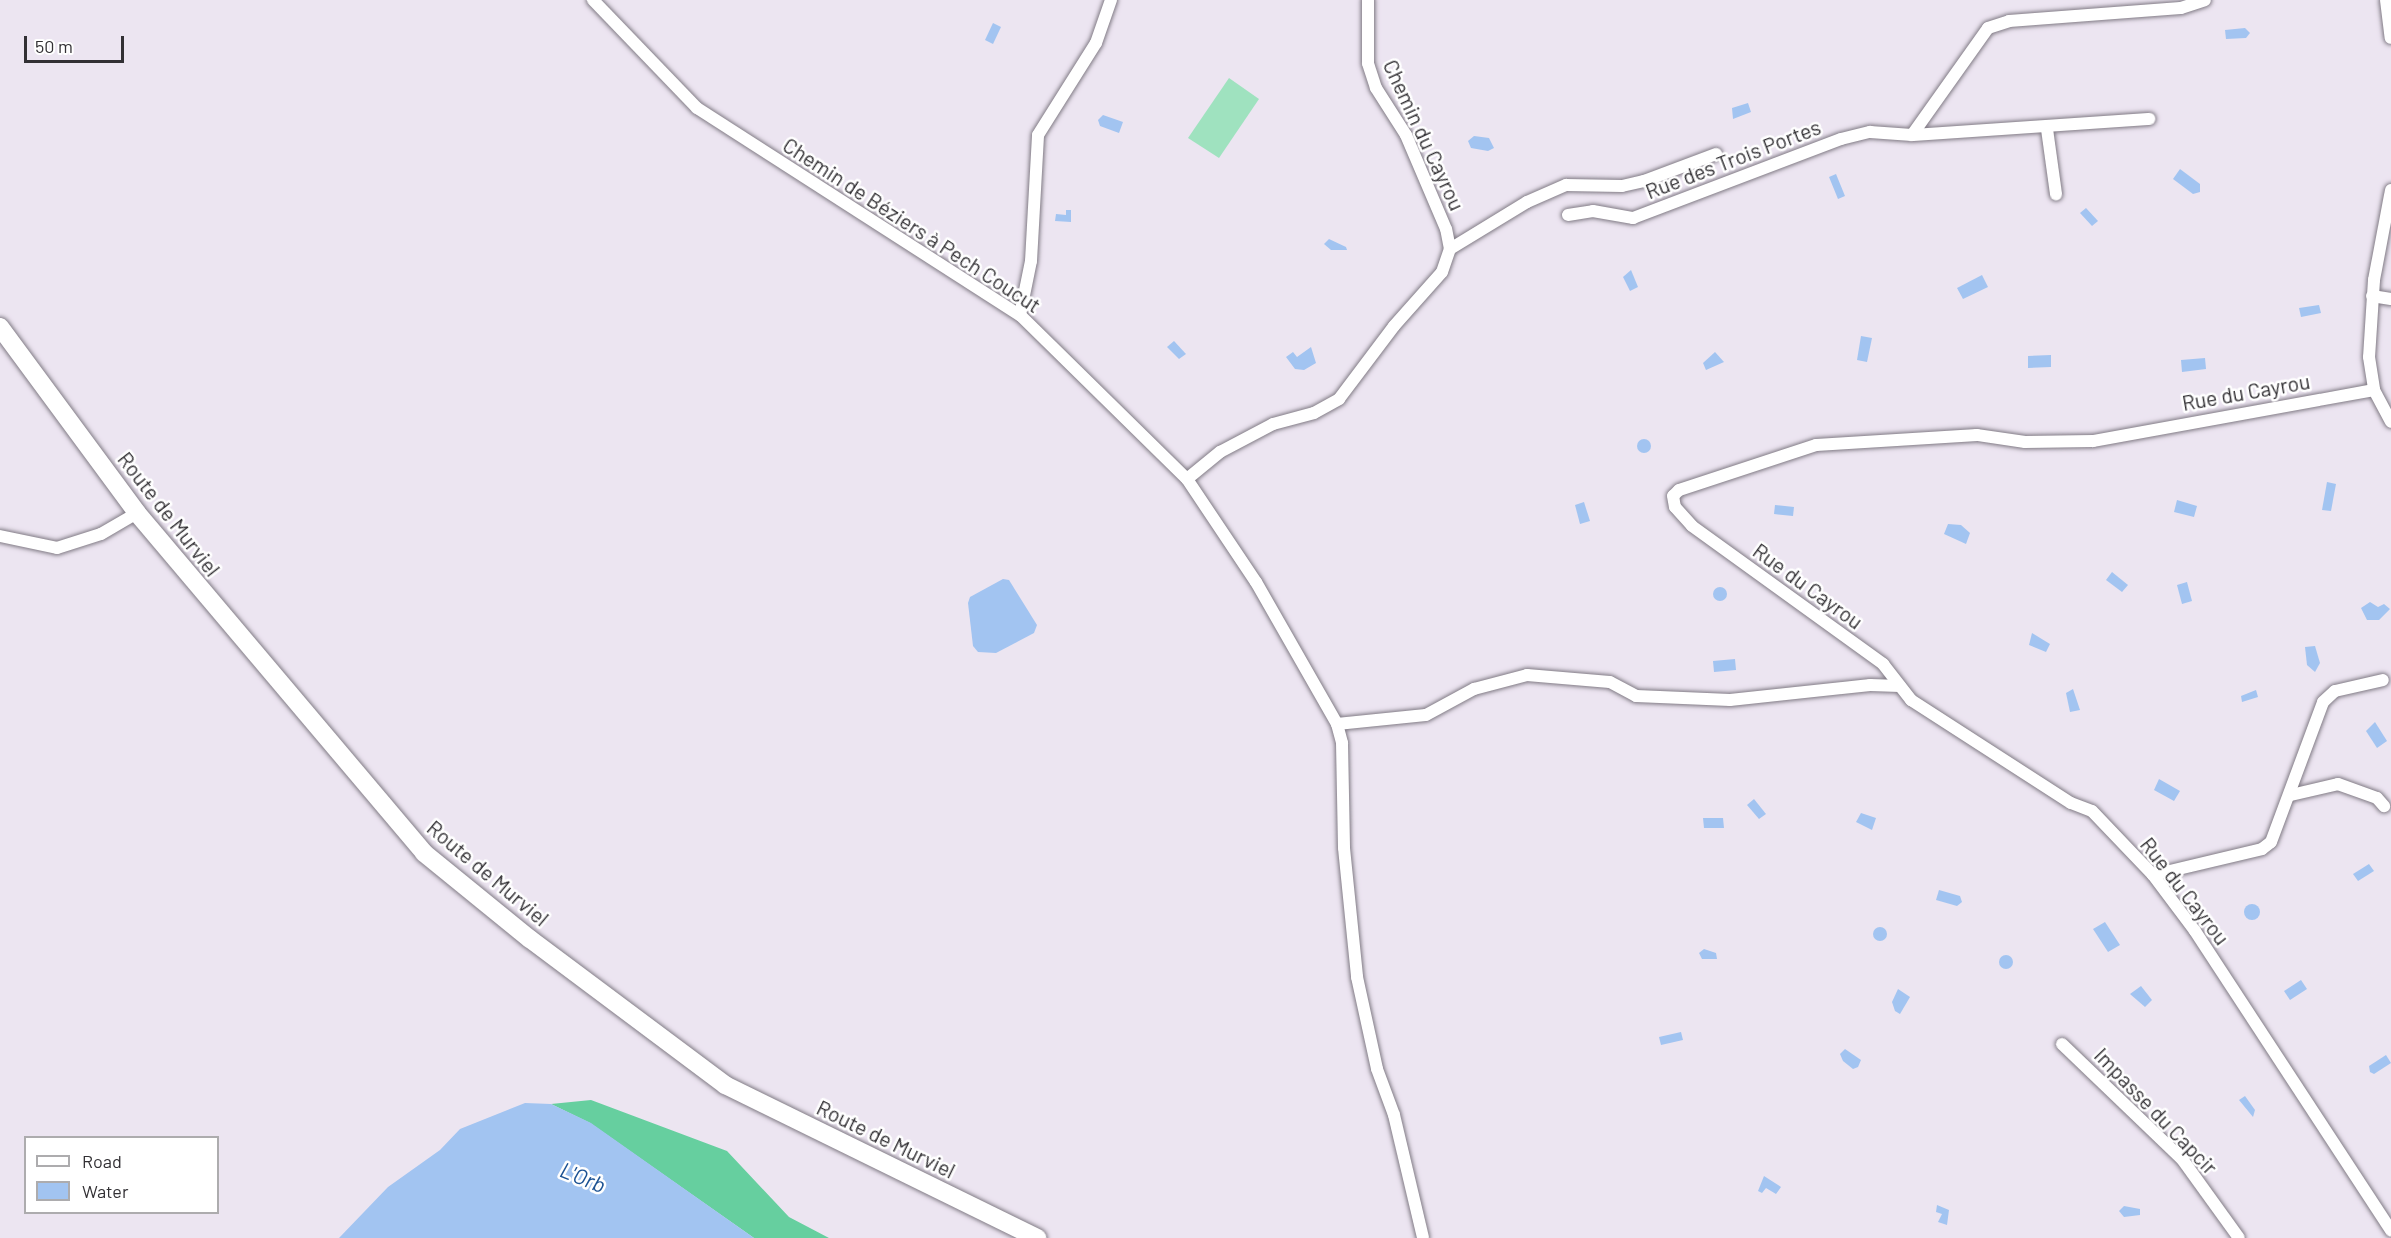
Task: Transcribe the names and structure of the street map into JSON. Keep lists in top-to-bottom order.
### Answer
{
  "streets": {
    "main road": ["Route de Murviel"],
    "street": [
      "Chemin du Cayrou",
      "Rue des Trois Portes",
      "Chemin de Béziers à Pech Coucut",
      "Rue du Cayrou",
      "Impasse du Capcir"
    ]
  },
  "water": ["L'Orb"],
  "legend": ["Road", "Water"],
  "scale_bar": "50 m"
}
